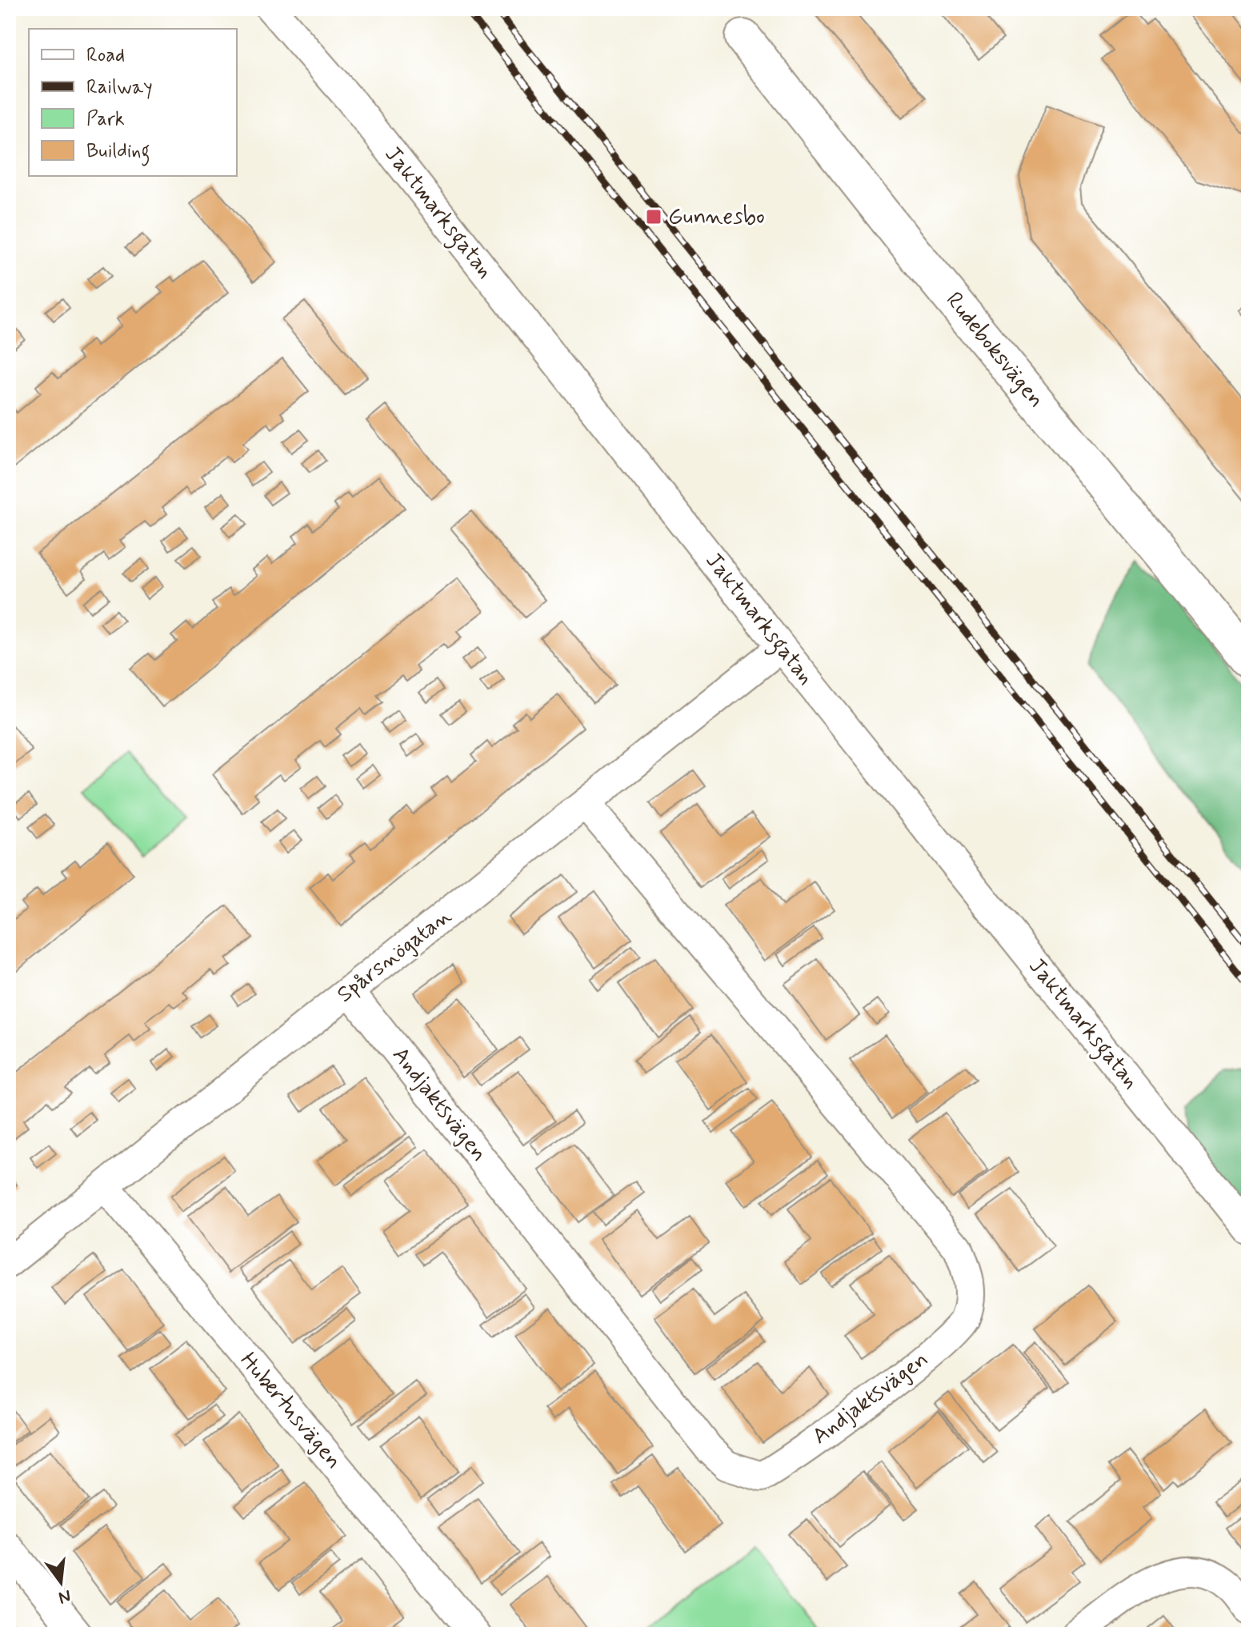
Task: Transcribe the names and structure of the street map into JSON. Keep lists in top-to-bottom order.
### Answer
{
  "streets": {
    "street": [
      "Jaktmarksgatan",
      "Rudeboksvägen",
      "Spårsnögatan",
      "Andjaktsvägen",
      "Hubertusvägen"
    ]
  },
  "crossings": [
    ["Jaktmarksgatan", "Spårsnögatan"],
    ["Spårsnögatan", "Andjaktsvägen"],
    ["Spårsnögatan", "Hubertusvägen"]
  ],
  "places": {
    "transit": ["Gunnesbo"]
  },
  "legend": [
    "Road",
    "Railway",
    "Park",
    "Building"
  ],
  "north": "bottom"
}
